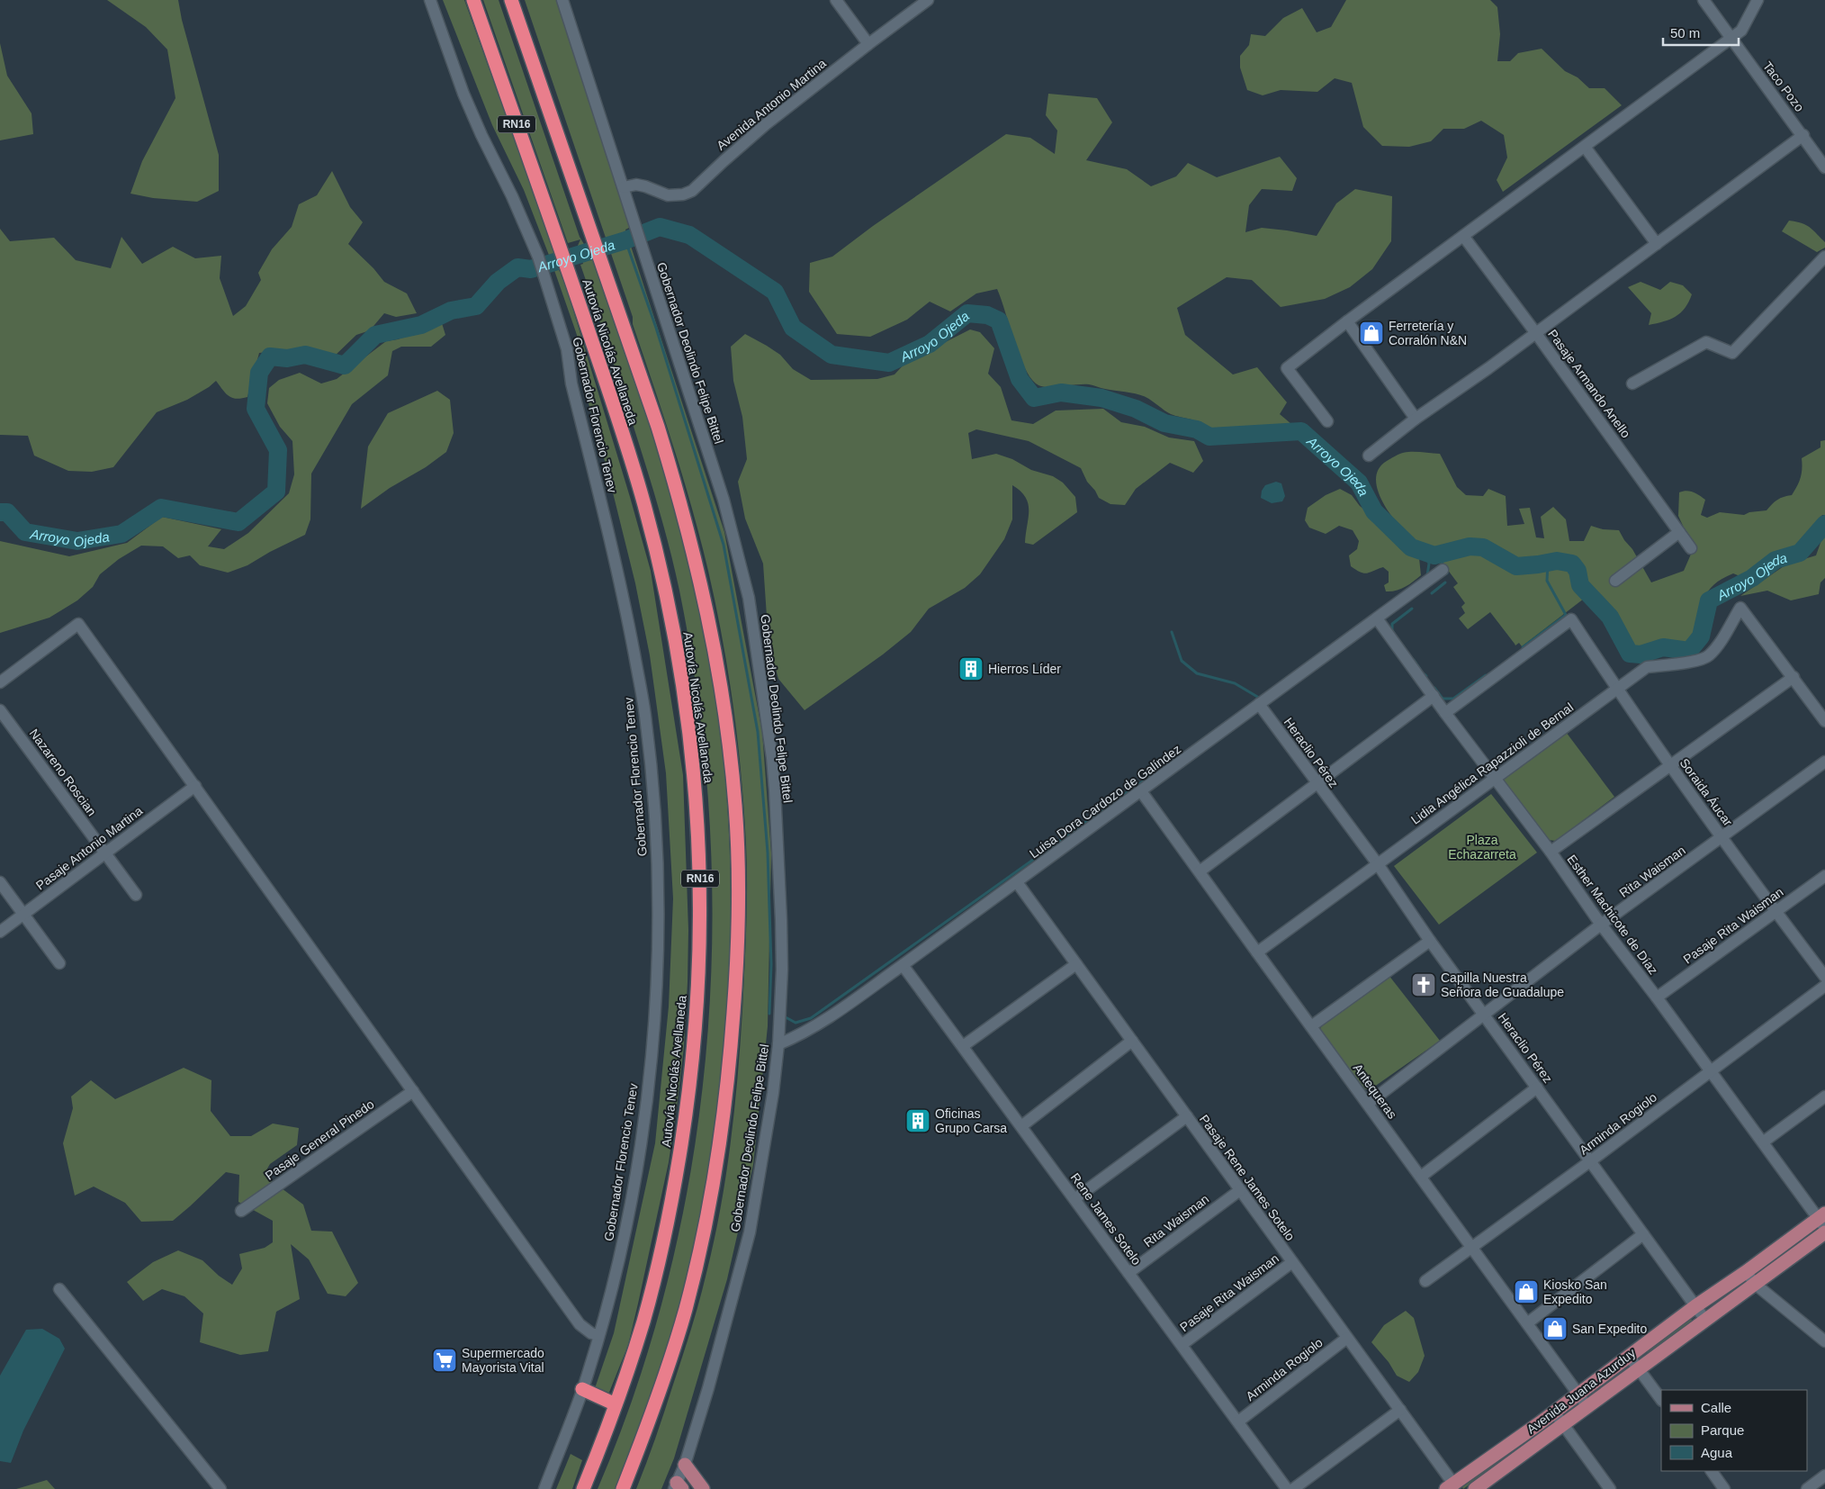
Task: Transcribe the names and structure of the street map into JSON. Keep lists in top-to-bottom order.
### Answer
{
  "streets": {
    "highway": ["RN16", "Autovía Nicolás Avellaneda"],
    "main road": ["Avenida Juana Azurduy"],
    "street": [
      "Taco Pozo",
      "Avenida Antonio Martina",
      "Gobernador Deolindo Felipe Bittel",
      "Pasaje Armando Anello",
      "Gobernador Florencio Tenev",
      "Heraclio Pérez",
      "Lidia Angélica Rapazzioli de Bernal",
      "Nazareno Roscian",
      "Soraida Áucar",
      "Luisa Dora Cardozo de Galíndez",
      "Pasaje Antonio Martina",
      "Rita Waisman",
      "Esther Machicote de Díaz",
      "Pasaje Rita Waisman",
      "Antequeras",
      "Arminda Rogiolo",
      "Pasaje General Pinedo",
      "Pasaje Rene James Sotelo",
      "Rene James Sotelo"
    ]
  },
  "crossings": [
    ["Avenida Antonio Martina", "Gobernador Deolindo Felipe Bittel"],
    ["Gobernador Deolindo Felipe Bittel", "Luisa Dora Cardozo de Galíndez"],
    ["Heraclio Pérez", "Lidia Angélica Rapazzioli de Bernal"],
    ["Heraclio Pérez", "Luisa Dora Cardozo de Galíndez"],
    ["Heraclio Pérez", "Rita Waisman"],
    ["Heraclio Pérez", "Arminda Rogiolo"],
    ["Heraclio Pérez", "Avenida Juana Azurduy"],
    ["Lidia Angélica Rapazzioli de Bernal", "Soraida Áucar"],
    ["Lidia Angélica Rapazzioli de Bernal", "Esther Machicote de Díaz"],
    ["Lidia Angélica Rapazzioli de Bernal", "Antequeras"],
    ["Nazareno Roscian", "Pasaje Antonio Martina"],
    ["Soraida Áucar", "Rita Waisman"],
    ["Soraida Áucar", "Esther Machicote de Díaz"],
    ["Soraida Áucar", "Pasaje Rita Waisman"],
    ["Luisa Dora Cardozo de Galíndez", "Esther Machicote de Díaz"],
    ["Luisa Dora Cardozo de Galíndez", "Antequeras"],
    ["Luisa Dora Cardozo de Galíndez", "Pasaje Rene James Sotelo"],
    ["Luisa Dora Cardozo de Galíndez", "Rene James Sotelo"],
    ["Rita Waisman", "Esther Machicote de Díaz"],
    ["Rita Waisman", "Antequeras"],
    ["Rita Waisman", "Pasaje Rene James Sotelo"],
    ["Rita Waisman", "Rene James Sotelo"],
    ["Esther Machicote de Díaz", "Pasaje Rita Waisman"],
    ["Esther Machicote de Díaz", "Arminda Rogiolo"],
    ["Esther Machicote de Díaz", "Avenida Juana Azurduy"],
    ["Pasaje Rita Waisman", "Pasaje Rene James Sotelo"],
    ["Pasaje Rita Waisman", "Rene James Sotelo"],
    ["Antequeras", "Arminda Rogiolo"],
    ["Antequeras", "Avenida Juana Azurduy"],
    ["Arminda Rogiolo", "Pasaje Rene James Sotelo"],
    ["Arminda Rogiolo", "Rene James Sotelo"],
    ["Pasaje Rene James Sotelo", "Avenida Juana Azurduy"]
  ],
  "water": ["Arroyo Ojeda"],
  "parks": ["Plaza Echazarreta"],
  "places": {
    "shop": ["Ferretería y Corralón N&N", "Kiosko San Expedito", "San Expedito"],
    "building": ["Hierros Líder", "Oficinas Grupo Carsa"],
    "church": ["Capilla Nuestra Señora de Guadalupe"],
    "supermarket": ["Supermercado Mayorista Vital"]
  },
  "legend": ["Calle", "Parque", "Agua"],
  "scale_bar": "50 m"
}
